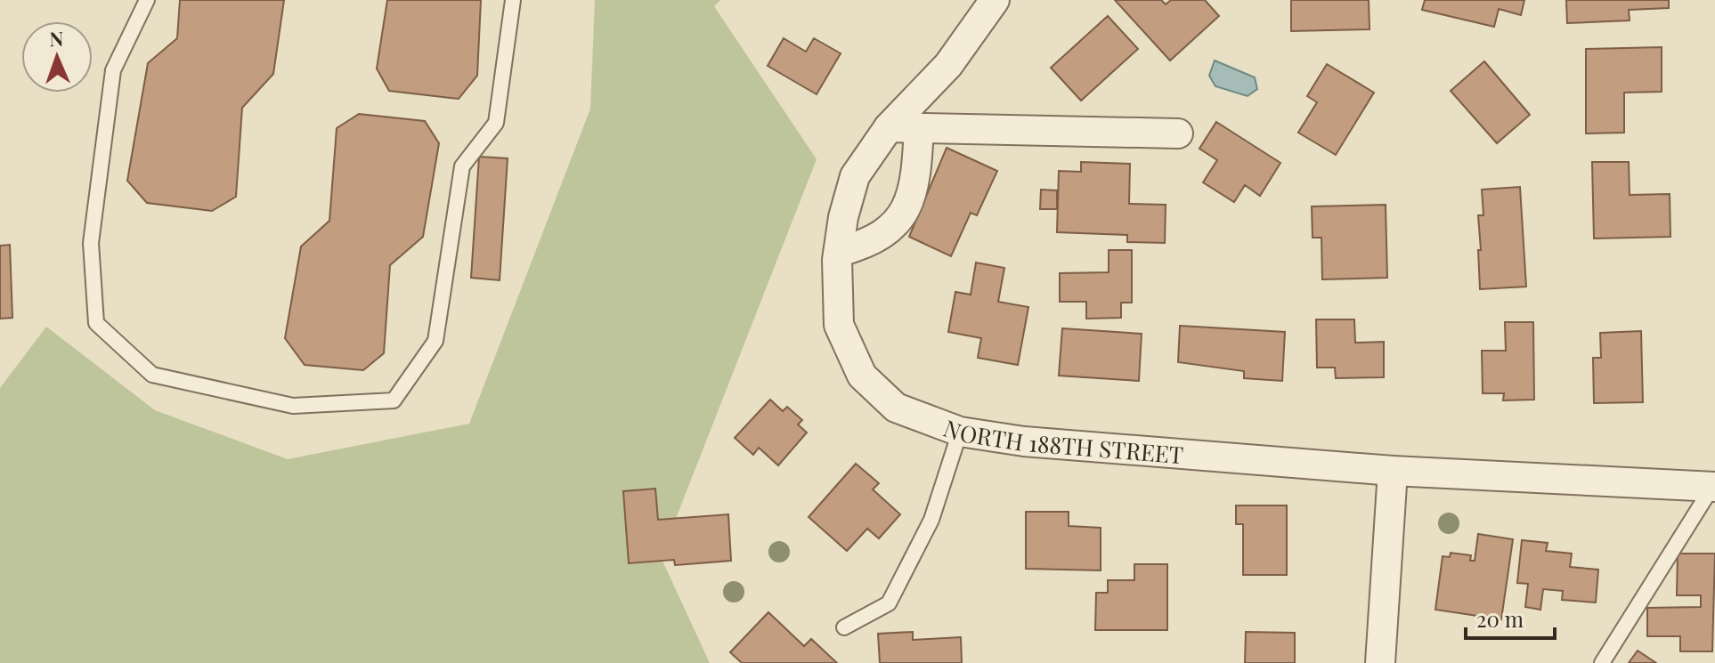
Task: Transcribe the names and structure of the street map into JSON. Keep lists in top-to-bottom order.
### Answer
{
  "streets": {
    "street": ["NORTH 188TH STREET"]
  },
  "scale_bar": "20 m",
  "north": "top"
}
